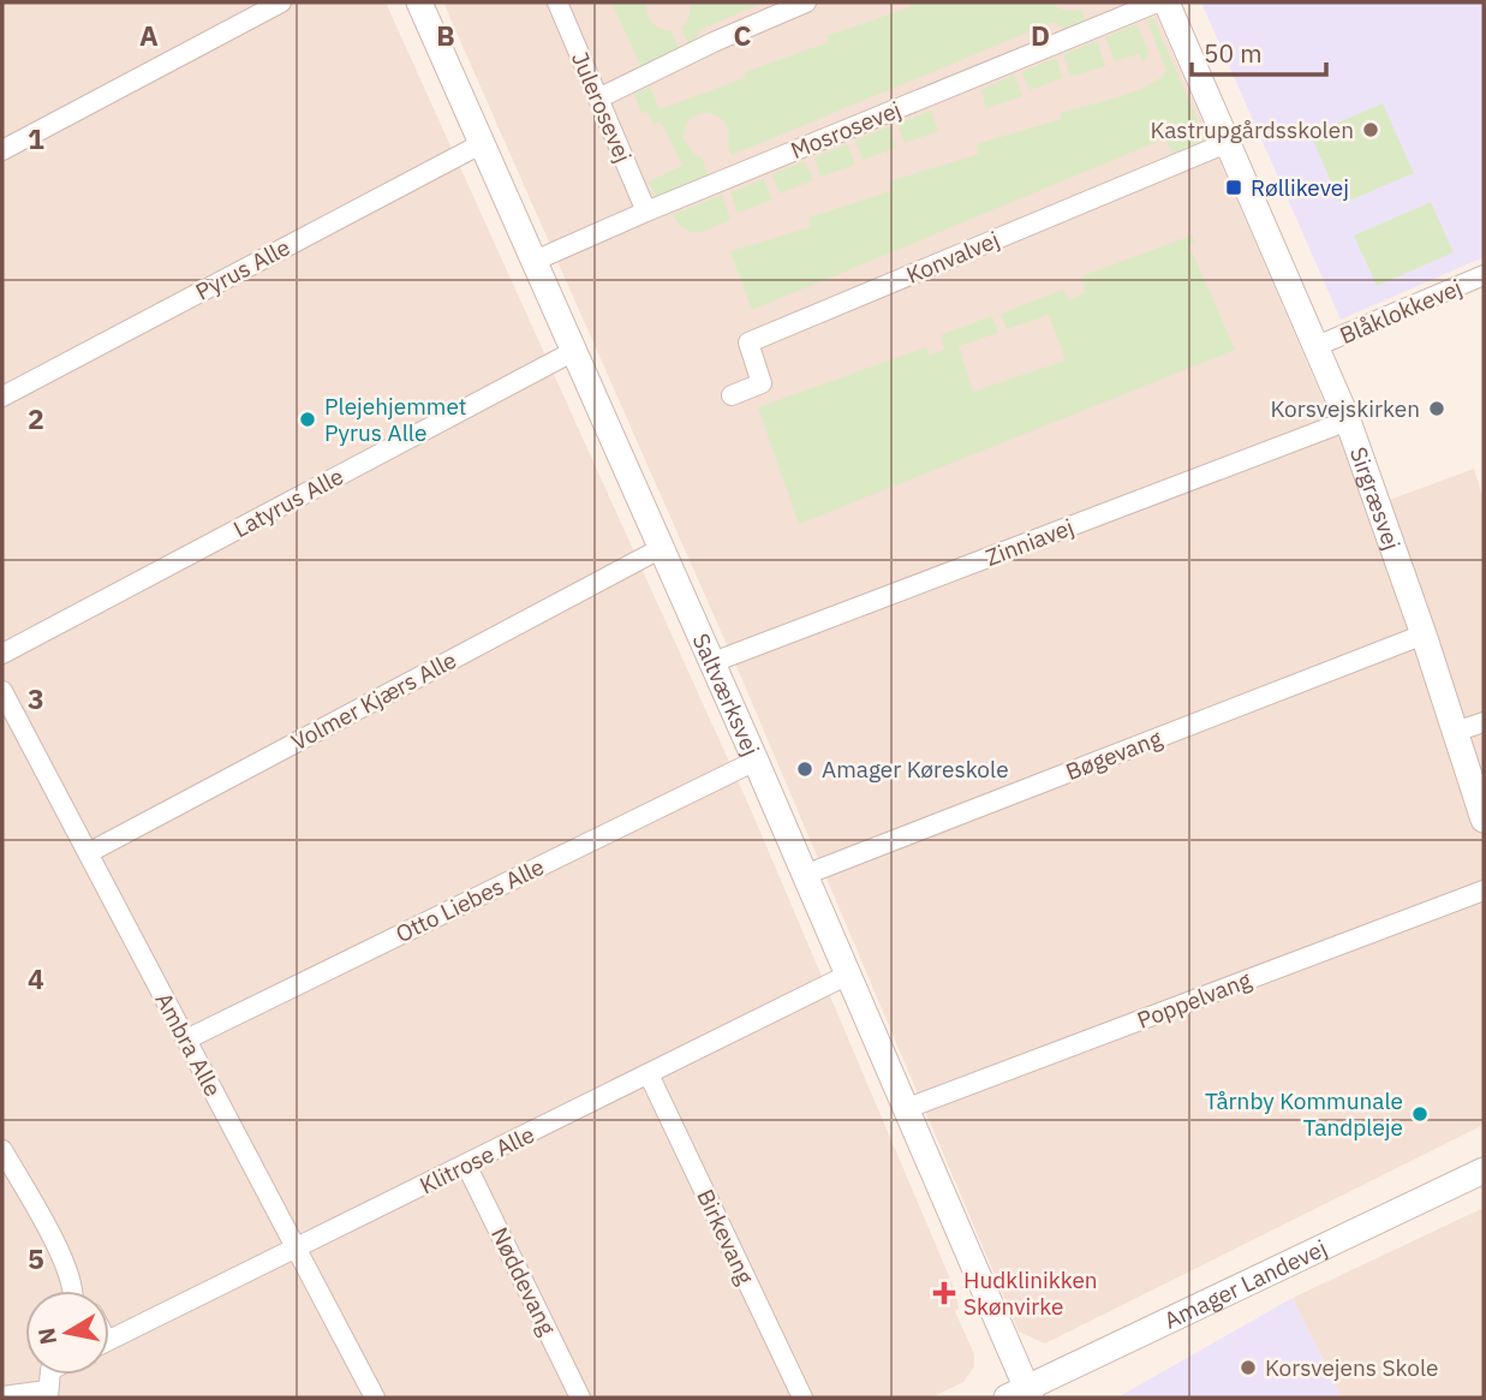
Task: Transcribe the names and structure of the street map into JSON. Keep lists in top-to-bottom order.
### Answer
{
  "streets": {
    "street": [
      "Julerosevej",
      "Mosrosevej",
      "Konvalvej",
      "Pyrus Alle",
      "Blåklokkevej",
      "Sirgræsvej",
      "Latyrus Alle",
      "Zinniavej",
      "Saltværksvej",
      "Volmer Kjærs Alle",
      "Bøgevang",
      "Otto Liebes Alle",
      "Poppelvang",
      "Ambra Alle",
      "Klitrose Alle",
      "Birkevang",
      "Nøddevang",
      "Amager Landevej"
    ]
  },
  "crossings": [
    ["Julerosevej", "Mosrosevej"],
    ["Mosrosevej", "Saltværksvej"],
    ["Konvalvej", "Sirgræsvej"],
    ["Pyrus Alle", "Saltværksvej"],
    ["Blåklokkevej", "Sirgræsvej"],
    ["Sirgræsvej", "Zinniavej"],
    ["Sirgræsvej", "Bøgevang"],
    ["Latyrus Alle", "Saltværksvej"],
    ["Zinniavej", "Saltværksvej"],
    ["Saltværksvej", "Volmer Kjærs Alle"],
    ["Saltværksvej", "Bøgevang"],
    ["Saltværksvej", "Otto Liebes Alle"],
    ["Saltværksvej", "Poppelvang"],
    ["Saltværksvej", "Klitrose Alle"],
    ["Saltværksvej", "Amager Landevej"],
    ["Volmer Kjærs Alle", "Ambra Alle"],
    ["Otto Liebes Alle", "Ambra Alle"],
    ["Ambra Alle", "Klitrose Alle"],
    ["Klitrose Alle", "Birkevang"],
    ["Klitrose Alle", "Nøddevang"]
  ],
  "places": {
    "other": [
      "Kastrupgårdsskolen",
      "Korsvejskirken",
      "Plejehjemmet Pyrus Alle",
      "Amager Køreskole",
      "Tårnby Kommunale Tandpleje",
      "Korsvejens Skole"
    ],
    "transit": ["Røllikevej"],
    "health": ["Hudklinikken Skønvirke"]
  },
  "scale_bar": "50 m",
  "north": "left",
  "grid": {
    "columns": [
      "A",
      "B",
      "C",
      "D"
    ],
    "rows": [
      "1",
      "2",
      "3",
      "4",
      "5"
    ]
  }
}
